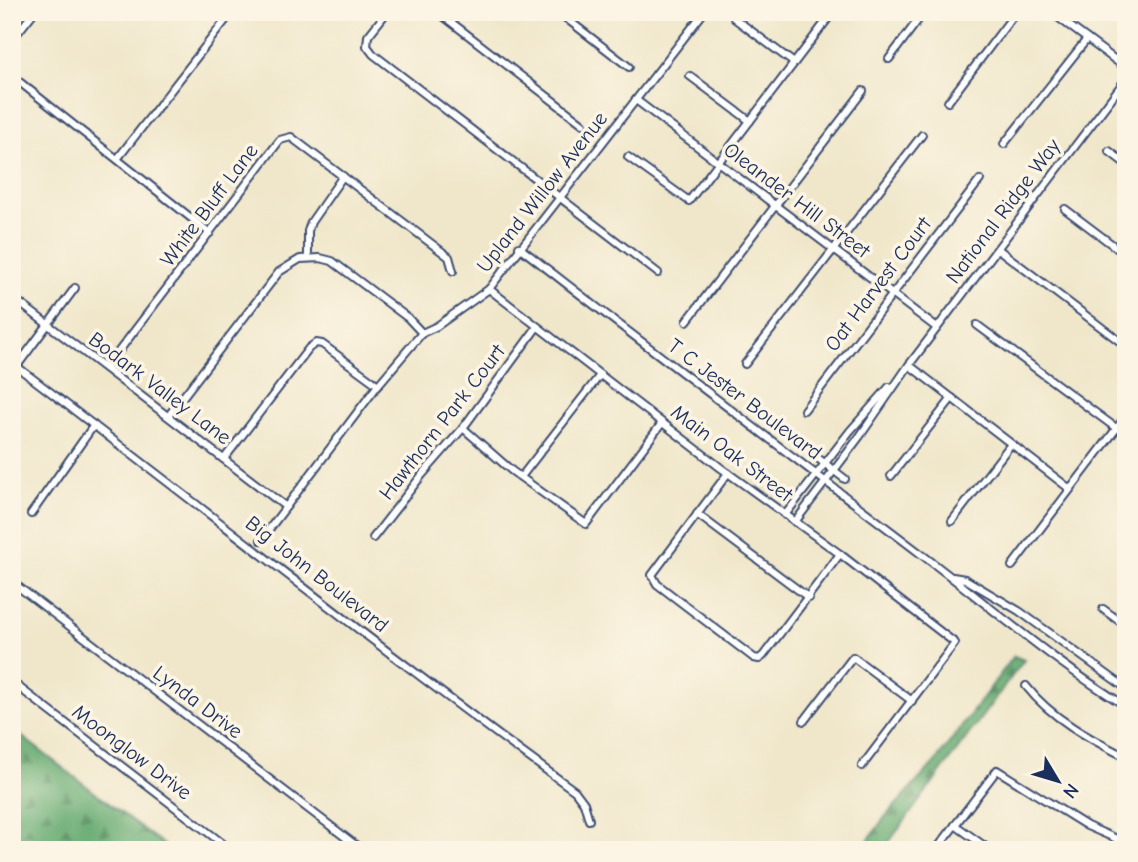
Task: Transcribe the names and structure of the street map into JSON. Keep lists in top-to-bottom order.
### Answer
{
  "streets": {
    "street": [
      "Upland Willow Avenue",
      "Oleander Hill Street",
      "White Bluff Lane",
      "National Ridge Way",
      "Oat Harvest Court",
      "Bodark Valley Lane",
      "T C Jester Boulevard",
      "Hawthorn Park Court",
      "Main Oak Street",
      "Big John Boulevard",
      "Lynda Drive",
      "Moonglow Drive"
    ]
  },
  "crossings": [
    ["Upland Willow Avenue", "Oleander Hill Street"],
    ["Upland Willow Avenue", "Bodark Valley Lane"],
    ["Upland Willow Avenue", "T C Jester Boulevard"],
    ["Upland Willow Avenue", "Main Oak Street"],
    ["Oleander Hill Street", "National Ridge Way"],
    ["Oleander Hill Street", "Oat Harvest Court"],
    ["White Bluff Lane", "Bodark Valley Lane"],
    ["National Ridge Way", "T C Jester Boulevard"],
    ["National Ridge Way", "Main Oak Street"],
    ["Hawthorn Park Court", "Main Oak Street"]
  ],
  "north": "bottom right"
}
